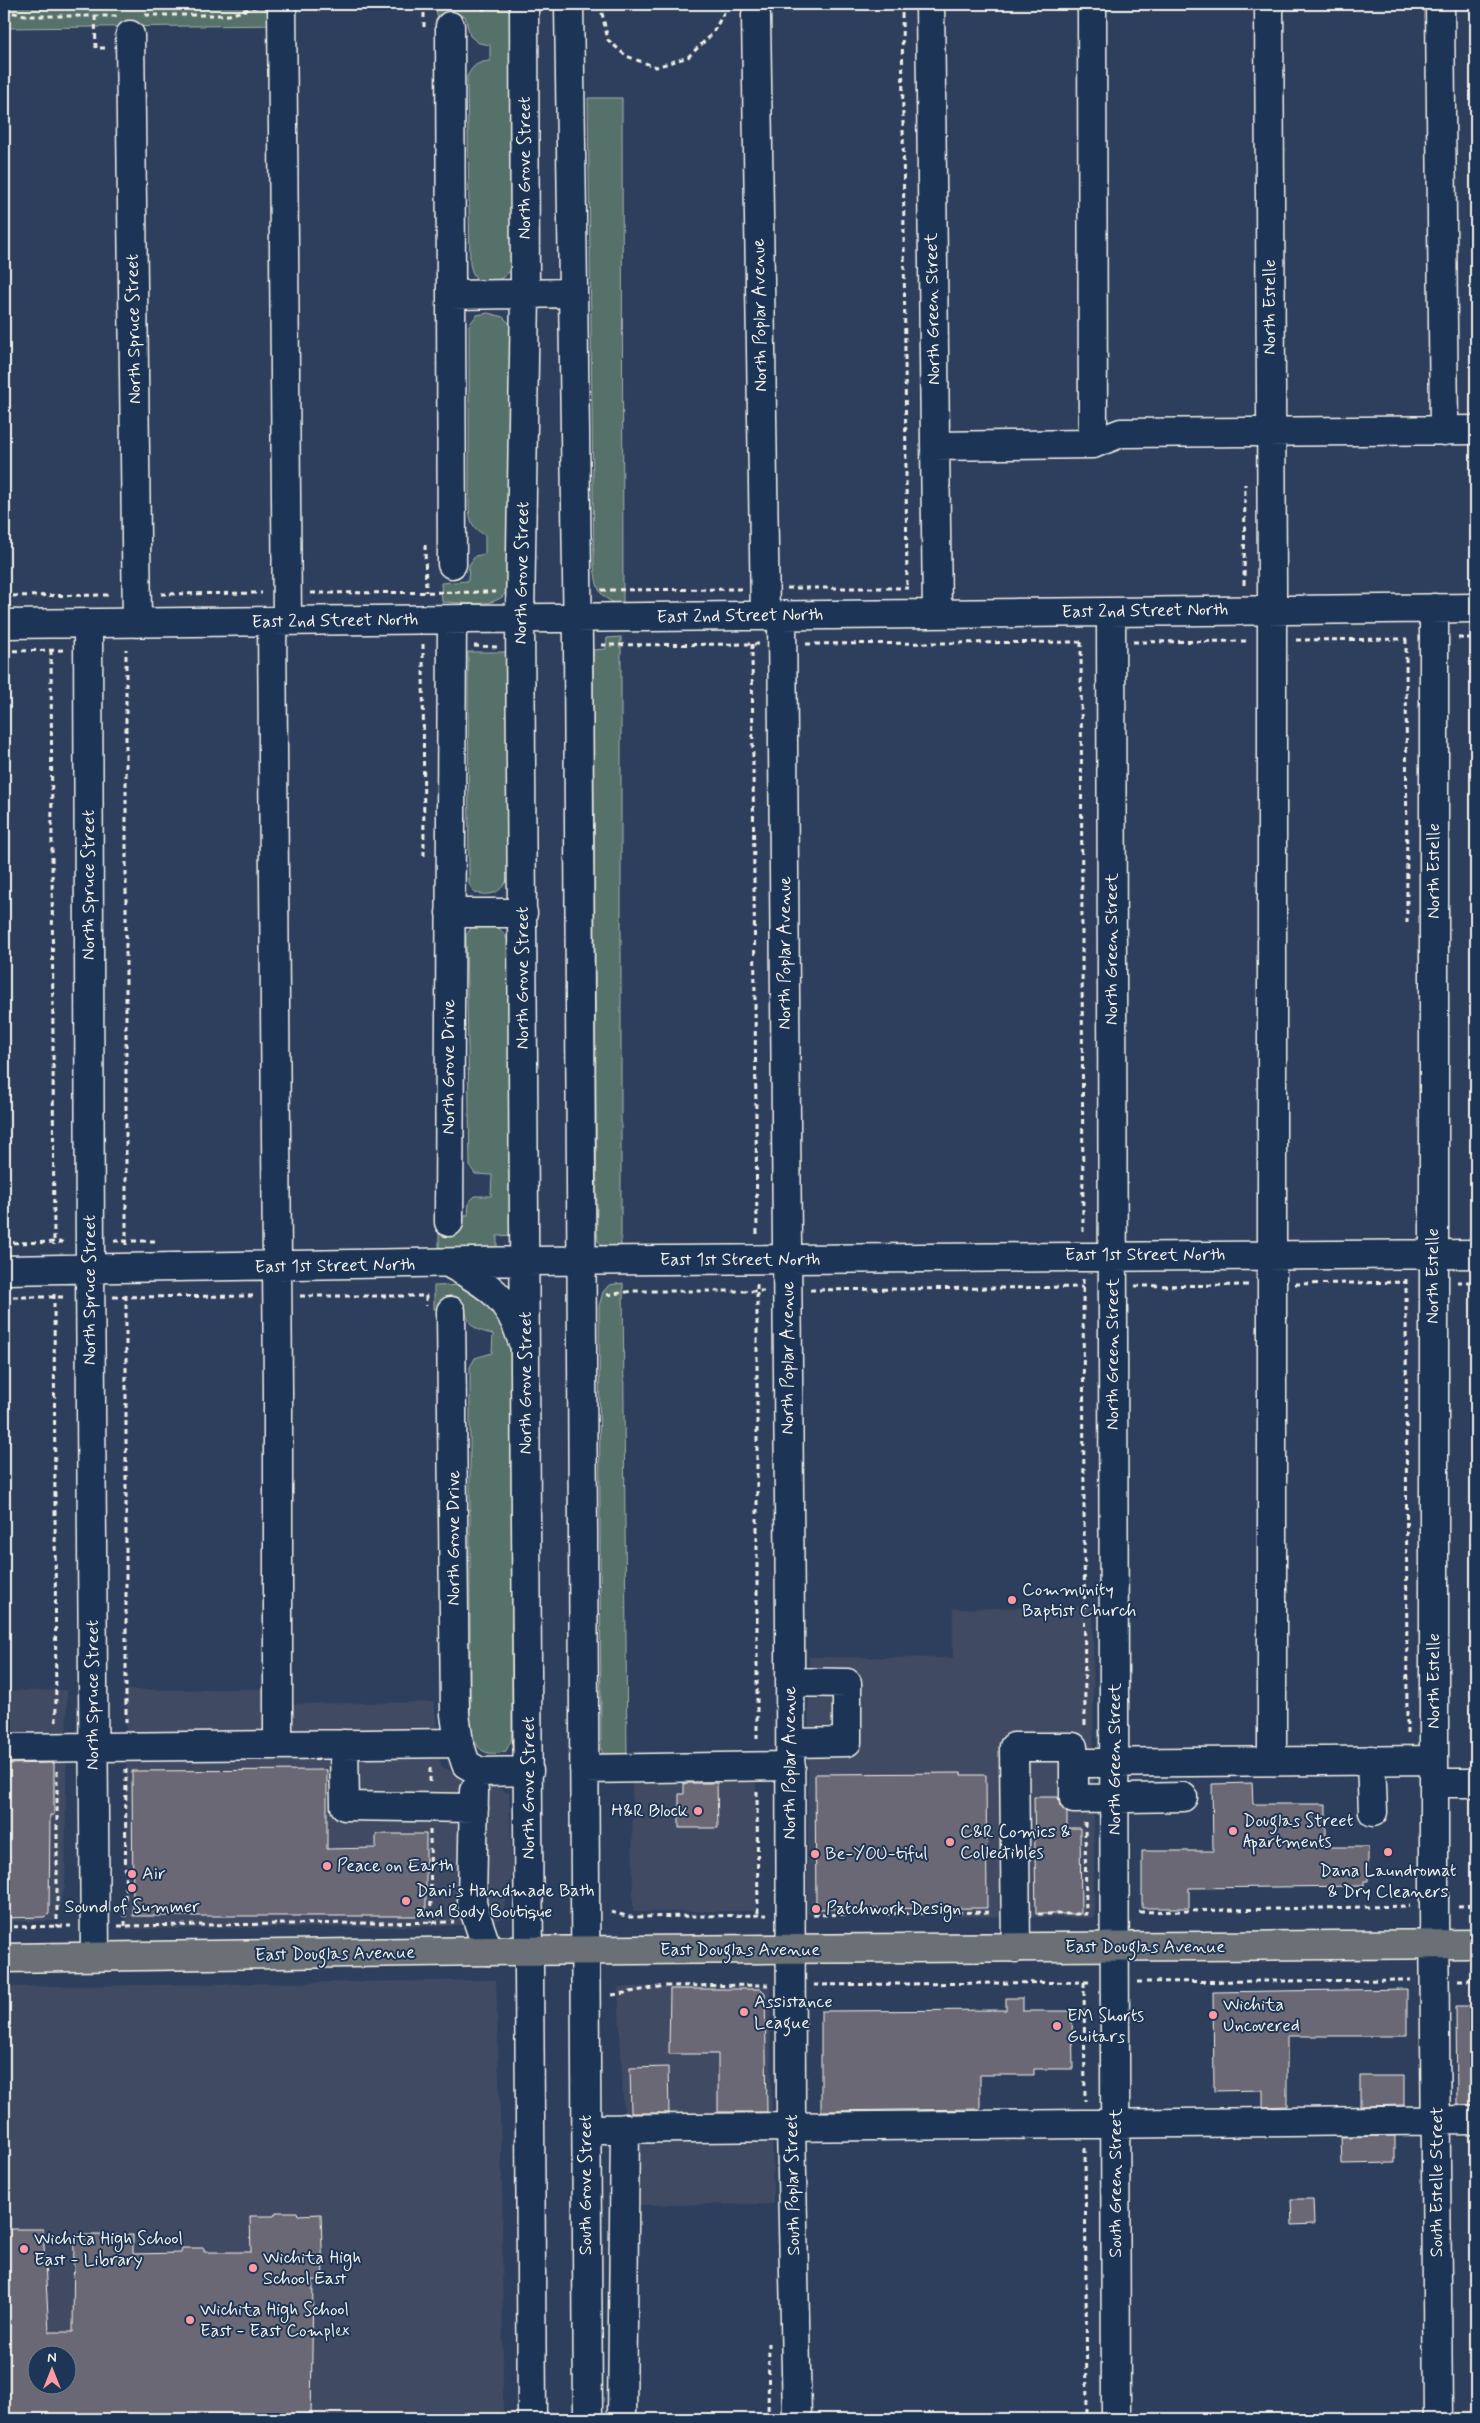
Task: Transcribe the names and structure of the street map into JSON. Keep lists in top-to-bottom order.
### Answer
{
  "streets": {
    "main road": ["East Douglas Avenue"],
    "street": [
      "North Grove Street",
      "North Estelle",
      "North Green Street",
      "North Poplar Avenue",
      "North Spruce Street",
      "East 2nd Street North",
      "North Grove Drive",
      "East 1st Street North",
      "South Estelle Street",
      "South Green Street",
      "South Grove Street",
      "South Poplar Street"
    ]
  },
  "crossings": [
    ["North Grove Street", "East 2nd Street North"],
    ["North Grove Street", "East 1st Street North"],
    ["North Grove Street", "East Douglas Avenue"],
    ["North Estelle", "East 2nd Street North"],
    ["North Estelle", "East 1st Street North"],
    ["North Estelle", "East Douglas Avenue"],
    ["North Estelle", "South Estelle Street"],
    ["North Green Street", "East 2nd Street North"],
    ["North Green Street", "East 1st Street North"],
    ["North Green Street", "East Douglas Avenue"],
    ["North Green Street", "South Green Street"],
    ["North Poplar Avenue", "East 2nd Street North"],
    ["North Poplar Avenue", "East 1st Street North"],
    ["North Poplar Avenue", "East Douglas Avenue"],
    ["North Poplar Avenue", "South Poplar Street"],
    ["North Spruce Street", "East 2nd Street North"],
    ["North Spruce Street", "East 1st Street North"],
    ["North Spruce Street", "East Douglas Avenue"],
    ["East 2nd Street North", "North Grove Drive"],
    ["North Grove Drive", "East Douglas Avenue"],
    ["East Douglas Avenue", "South Estelle Street"],
    ["East Douglas Avenue", "South Green Street"],
    ["East Douglas Avenue", "South Grove Street"],
    ["East Douglas Avenue", "South Poplar Street"]
  ],
  "places": [
    "Community Baptist Church",
    "H&R Block",
    "Douglas Street Apartments",
    "C&R Comics & Collectibles",
    "Dana Laundromat & Dry Cleaners",
    "Be-YOU-tiful",
    "Peace on Earth",
    "Air",
    "Sound of Summer",
    "Dani's Handmade Bath and Body Boutique",
    "Patchwork Design",
    "Assistance League",
    "Wichita Uncovered",
    "EM Shorts Guitars",
    "Wichita High School East - Library",
    "Wichita High School East",
    "Wichita High School East - East Complex"
  ],
  "north": "top"
}
